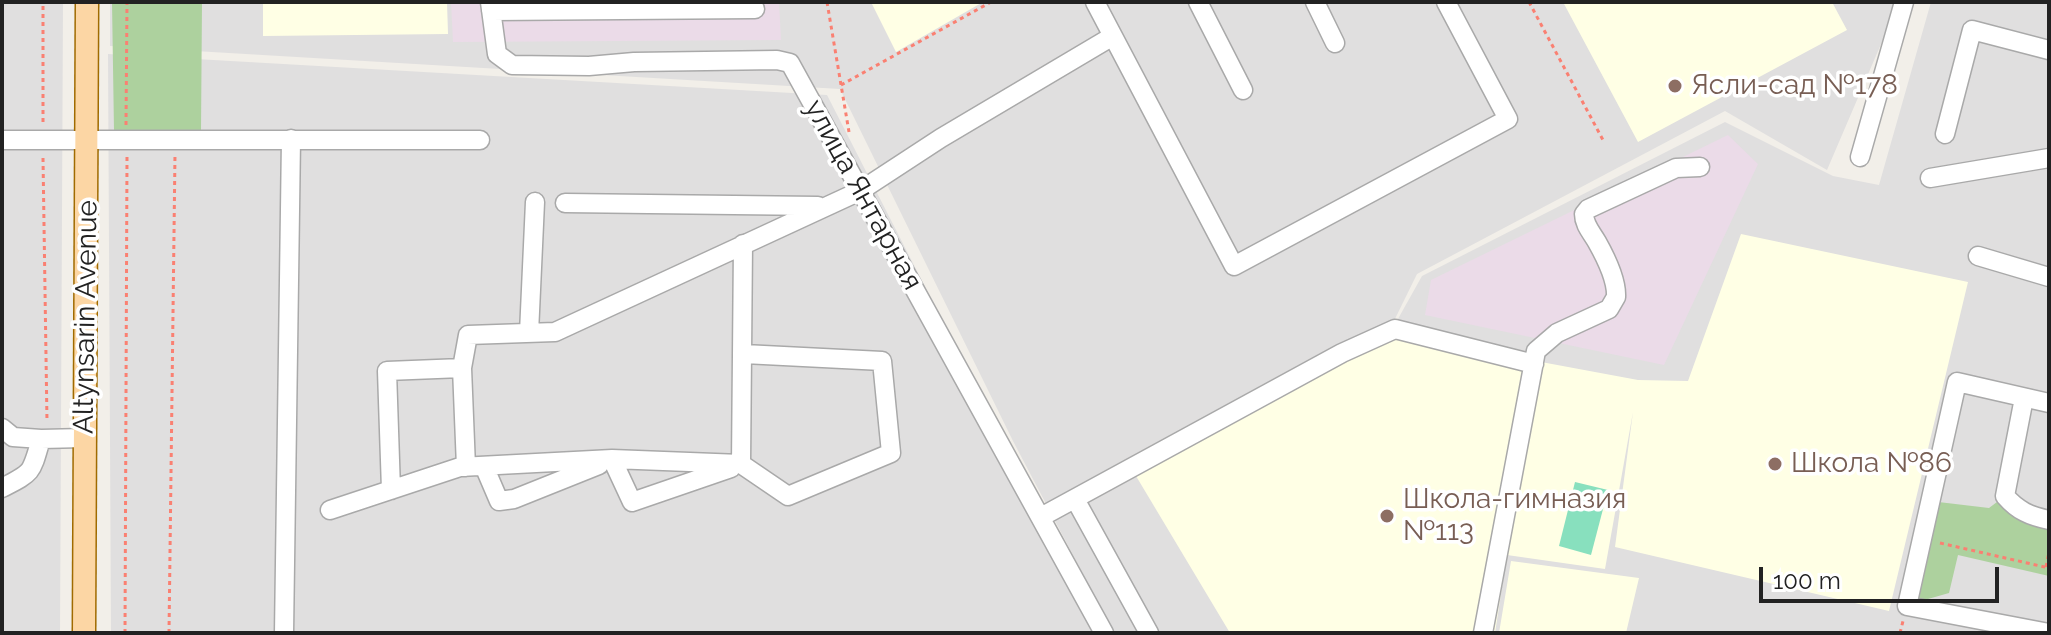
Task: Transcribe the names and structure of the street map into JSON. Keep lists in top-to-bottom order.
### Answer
{
  "streets": {
    "main road": ["Altynsarin Avenue"],
    "street": ["улица Янтарная"]
  },
  "places": ["Ясли-сад №178", "Школа №86", "Школа-гимназия №113"],
  "scale_bar": "100 m"
}
